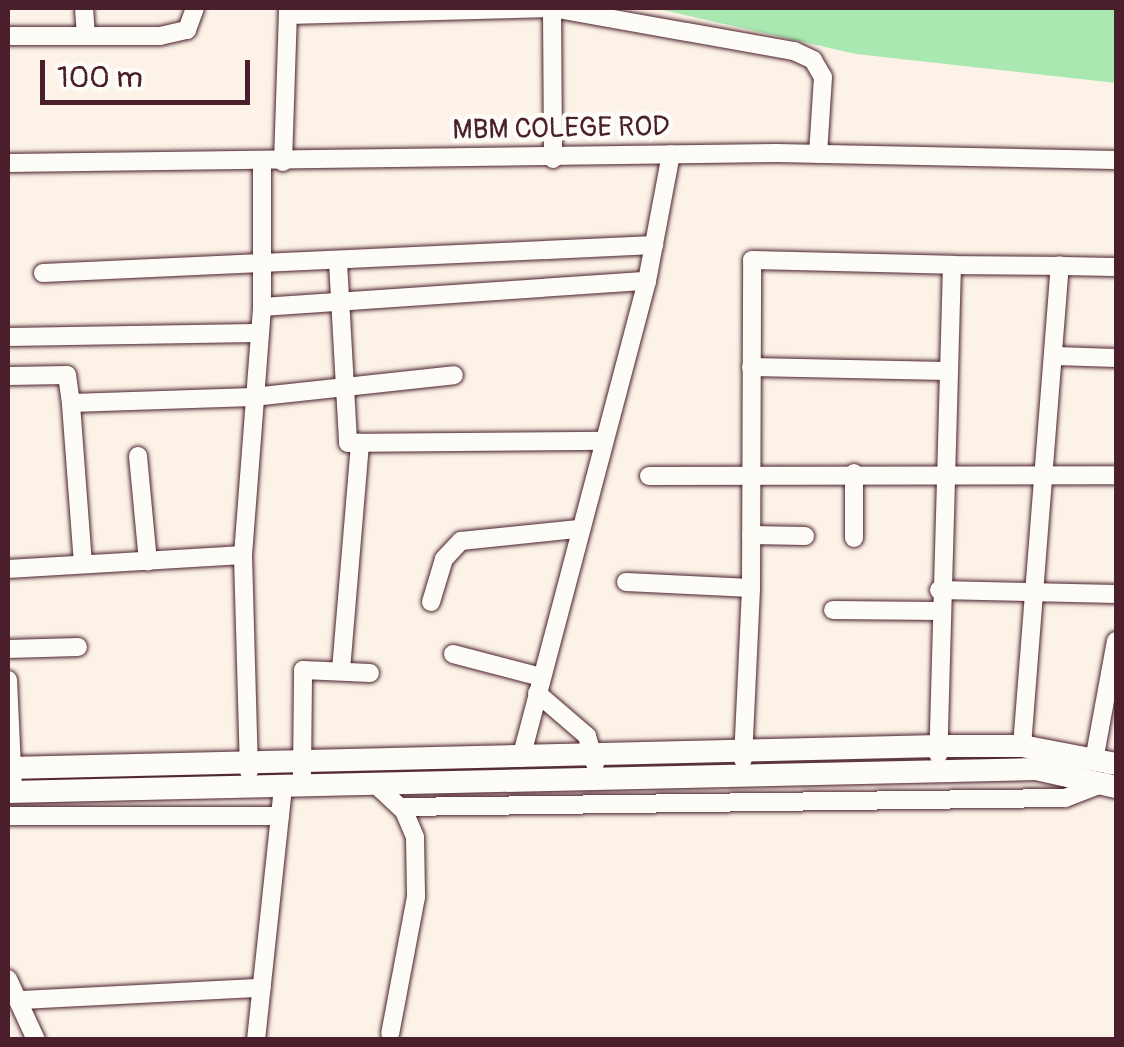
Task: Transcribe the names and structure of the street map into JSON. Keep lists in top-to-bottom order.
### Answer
{
  "streets": {
    "street": ["MBM COLEGE ROD"]
  },
  "scale_bar": "100 m"
}
